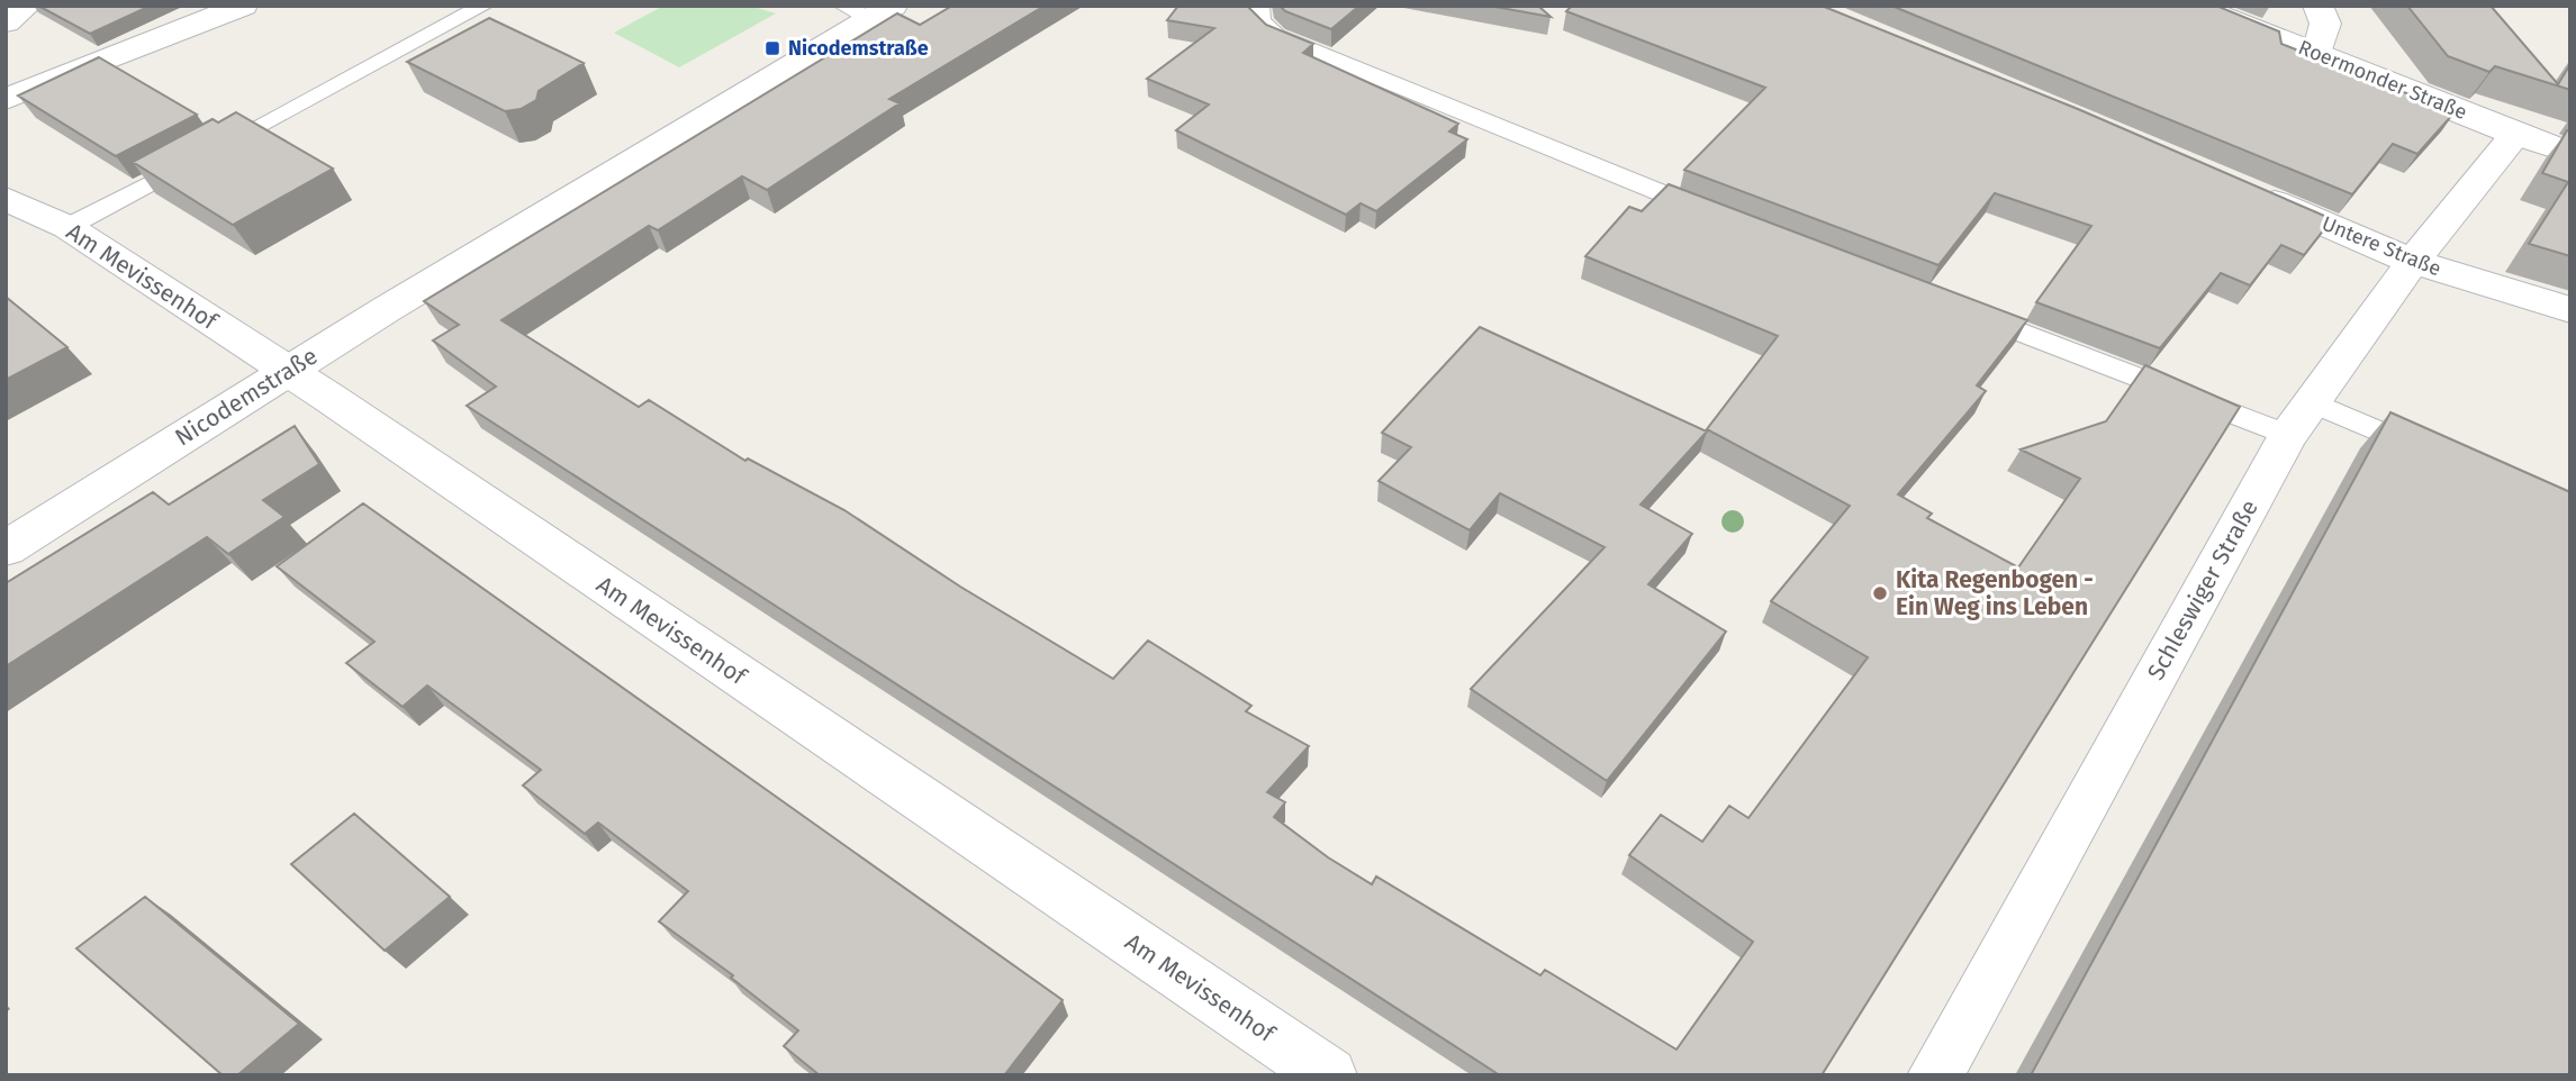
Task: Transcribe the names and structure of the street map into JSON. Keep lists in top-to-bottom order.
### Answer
{
  "streets": {
    "street": [
      "Roermonder Straße",
      "Untere Straße",
      "Am Mevissenhof",
      "Nicodemstraße",
      "Schleswiger Straße"
    ]
  },
  "crossings": [
    ["Roermonder Straße", "Schleswiger Straße"],
    ["Untere Straße", "Schleswiger Straße"],
    ["Am Mevissenhof", "Nicodemstraße"]
  ],
  "places": {
    "transit": ["Nicodemstraße"],
    "other": ["Kita Regenbogen - Ein Weg ins Leben"]
  }
}
